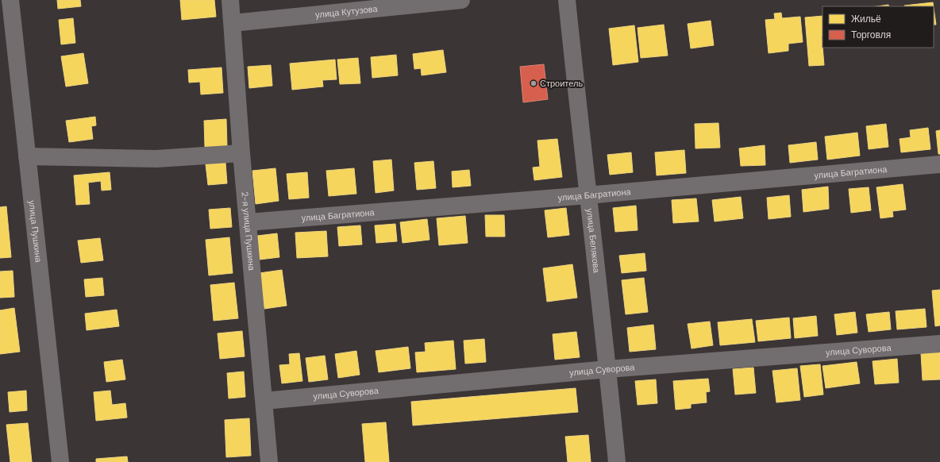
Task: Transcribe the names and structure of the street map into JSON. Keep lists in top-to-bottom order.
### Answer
{
  "streets": {
    "street": [
      "улица Кутузова",
      "улица Багратиона",
      "улица Пушкина",
      "2-я улица Пушкина",
      "улица Белякова",
      "улица Суворова"
    ]
  },
  "crossings": [
    ["улица Кутузова", "2-я улица Пушкина"],
    ["улица Багратиона", "2-я улица Пушкина"],
    ["улица Багратиона", "улица Белякова"],
    ["2-я улица Пушкина", "улица Суворова"],
    ["улица Белякова", "улица Суворова"]
  ],
  "places": ["Строитель"],
  "legend": ["Жильё", "Торговля"]
}
